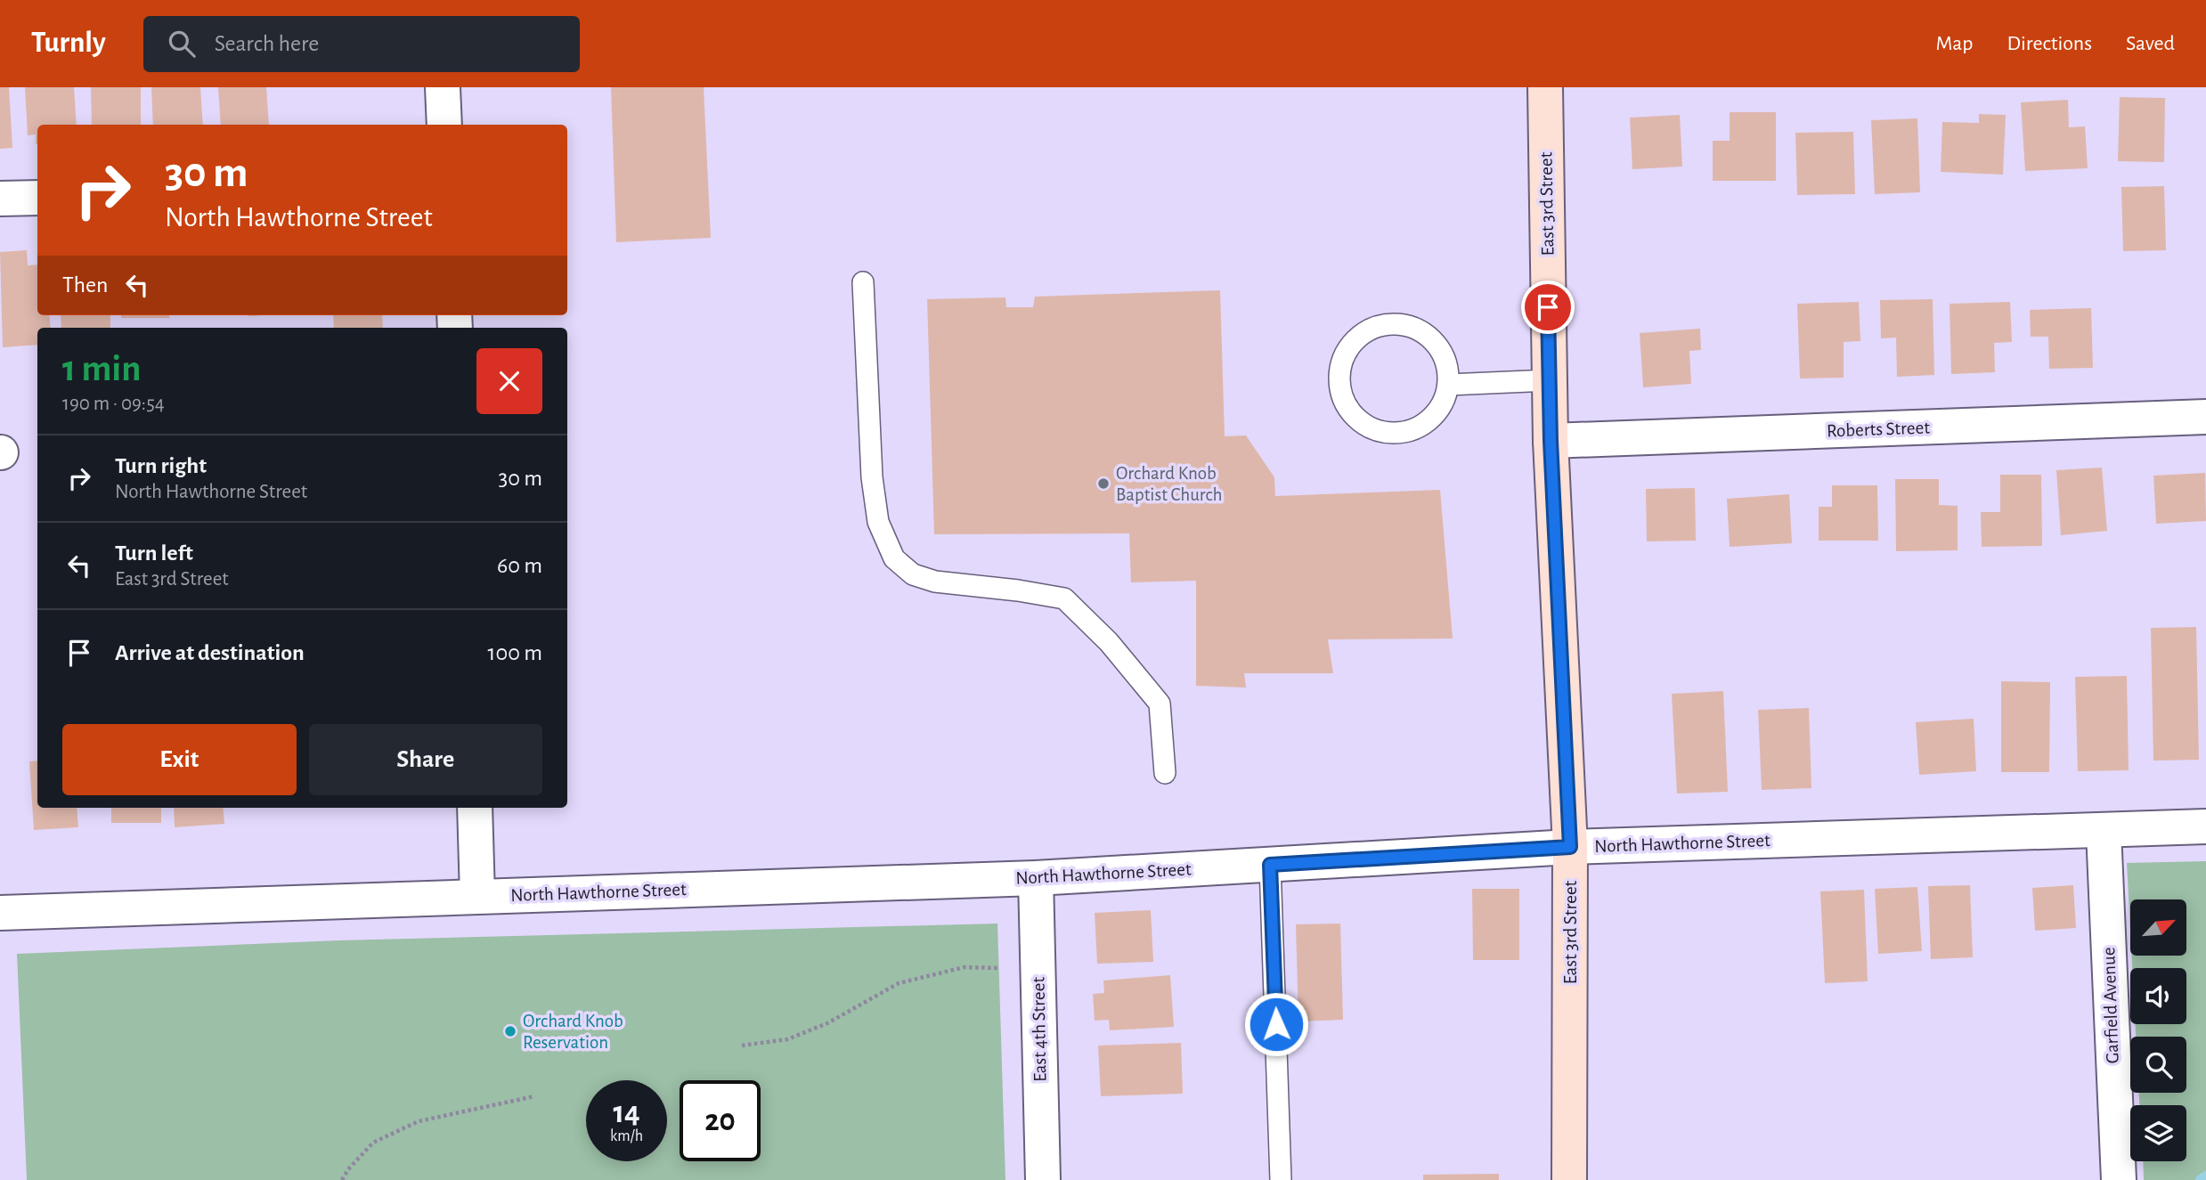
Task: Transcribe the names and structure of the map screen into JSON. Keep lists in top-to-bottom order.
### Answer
{
  "streets": {
    "main road": ["East 3rd Street"],
    "street": [
      "Roberts Street",
      "North Hawthorne Street",
      "Garfield Avenue",
      "East 4th Street"
    ]
  },
  "crossings": [
    ["East 3rd Street", "Roberts Street"],
    ["East 3rd Street", "North Hawthorne Street"],
    ["North Hawthorne Street", "Garfield Avenue"],
    ["North Hawthorne Street", "East 4th Street"]
  ],
  "places": ["Orchard Knob Baptist Church", "Orchard Knob Reservation"],
  "north": "top right",
  "page": {
    "header": "Turnly",
    "search": "Search here",
    "nav": ["Map", "Directions", "Saved"],
    "turn": ["30 m", "North Hawthorne Street"],
    "then": "Then",
    "heading": ["1 min", "190 m · 09:54"],
    "list": [
      {
        "name": "Turn right",
        "note": "North Hawthorne Street",
        "value": "30 m"
      },
      {
        "name": "Turn left",
        "note": "East 3rd Street",
        "value": "60 m"
      },
      {
        "name": "Arrive at destination",
        "value": "100 m"
      }
    ],
    "buttons": ["Exit", "Share"],
    "speed": "14 km/h",
    "limit": "20"
  }
}
